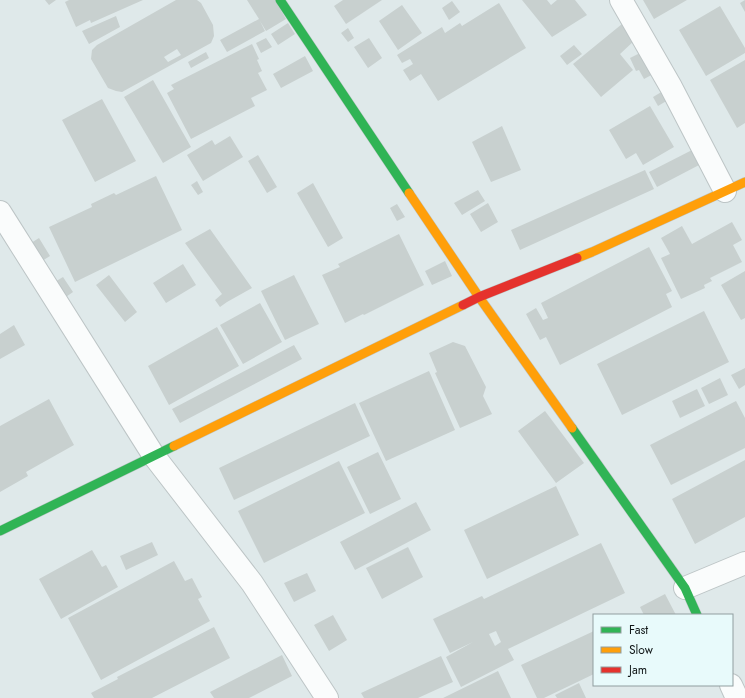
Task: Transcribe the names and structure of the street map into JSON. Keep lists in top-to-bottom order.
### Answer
{
  "legend": ["Fast", "Slow", "Jam"]
}
